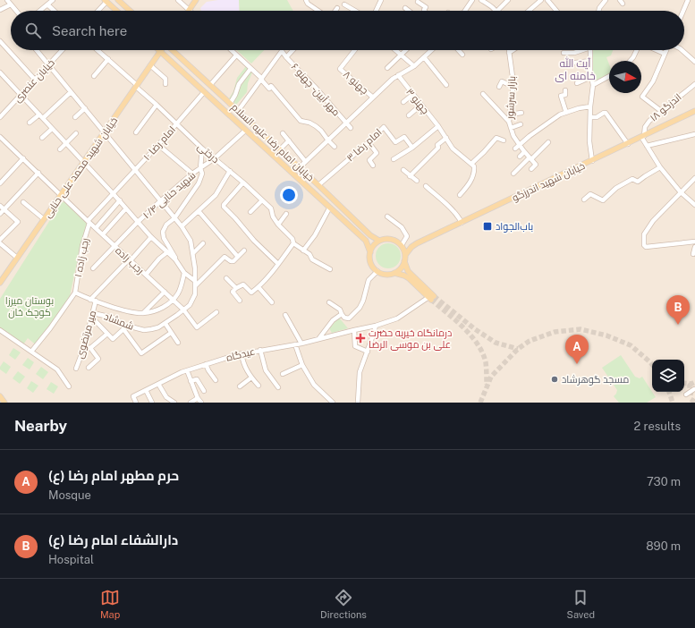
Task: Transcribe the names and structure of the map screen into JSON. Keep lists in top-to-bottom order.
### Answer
{
  "streets": {
    "main road": ["خیابان امام رضا علیه السلام", "خیابان شهید محمد علی حنایی", "خیابان شهید اندرزگو"],
    "street": [
      "خیابان عنصری",
      "چهنو ۸",
      "مهر آیین - چهنو ۶",
      "بازار سرشور",
      "چهنو ۳",
      "اندزگو ۱۸",
      "امام رضا ۱۰",
      "امام رضا ۳",
      "درختی",
      "شهید حنایی ۱۰/۴",
      "رجب زاده ۱",
      "رجب زاده",
      "شمشاد",
      "میر مرتضوی",
      "عیدگاه"
    ]
  },
  "crossings": [
    ["اندزگو ۱۸", "خیابان شهید اندرزگو"],
    ["خیابان امام رضا علیه السلام", "امام رضا ۱۰"],
    ["خیابان امام رضا علیه السلام", "امام رضا ۳"],
    ["خیابان امام رضا علیه السلام", "خیابان شهید محمد علی حنایی"],
    ["خیابان امام رضا علیه السلام", "خیابان شهید اندرزگو"],
    ["خیابان امام رضا علیه السلام", "شهید حنایی ۱۰/۴"],
    ["امام رضا ۱۰", "درختی"],
    ["امام رضا ۱۰", "رجب زاده ۱"],
    ["امام رضا ۱۰", "رجب زاده"],
    ["درختی", "خیابان شهید محمد علی حنایی"],
    ["درختی", "شهید حنایی ۱۰/۴"],
    ["خیابان شهید محمد علی حنایی", "رجب زاده"],
    ["شهید حنایی ۱۰/۴", "رجب زاده"],
    ["رجب زاده ۱", "رجب زاده"],
    ["رجب زاده", "شمشاد"],
    ["شمشاد", "میر مرتضوی"]
  ],
  "districts": ["آیت الله خامنه ای"],
  "parks": ["بوستان میرزا کوچک خان"],
  "places": {
    "transit": ["باب‌الجواد"],
    "health": ["درمانگاه خیریه حضرت علی بن موسی الرضا"],
    "other": ["مسجد گوهرشاد"]
  },
  "north": "right",
  "page": {
    "search": "Search here",
    "pins": ["B", "A"],
    "heading": ["Nearby", "2 results"],
    "list": [
      {
        "mark": "A",
        "name": "حرم مطهر امام رضا (ع)",
        "note": "Mosque",
        "value": "730 m"
      },
      {
        "mark": "B",
        "name": "دارالشفاء امام رضا (ع)",
        "note": "Hospital",
        "value": "890 m"
      }
    ],
    "nav": ["Map", "Directions", "Saved"]
  }
}
